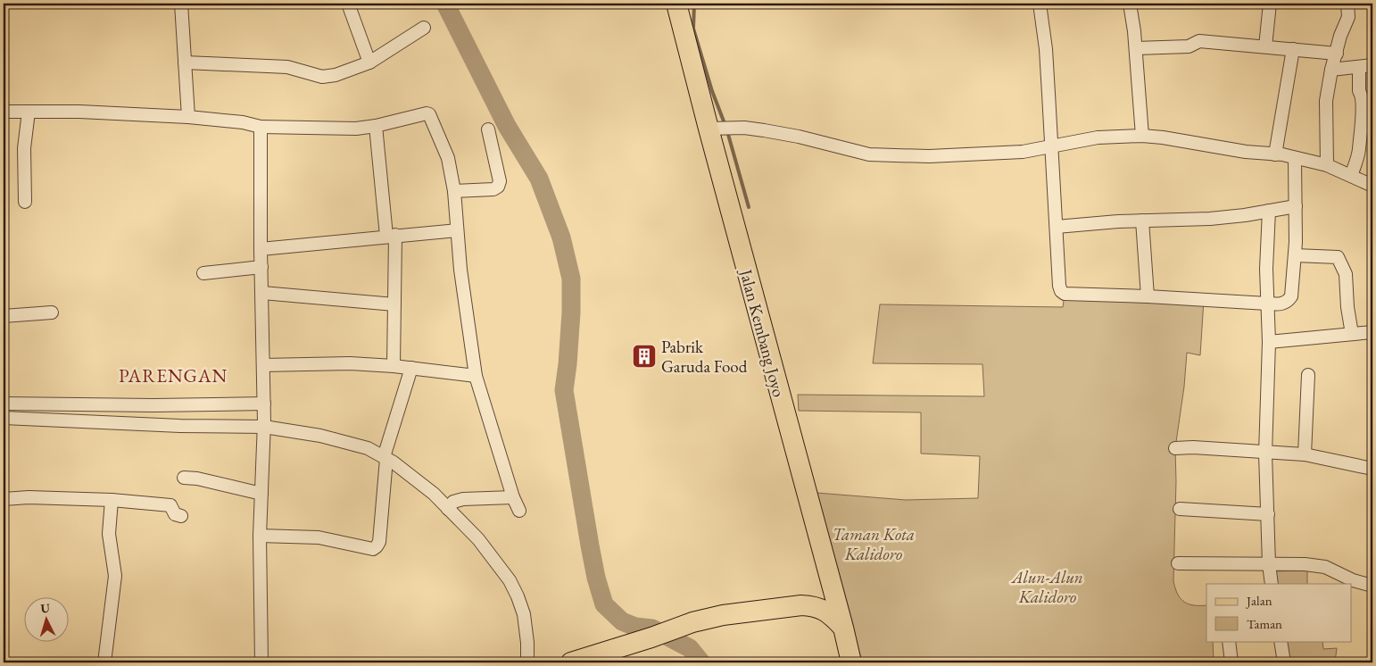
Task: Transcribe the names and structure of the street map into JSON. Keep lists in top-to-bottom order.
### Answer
{
  "streets": {
    "main road": ["Jalan Kembang Joyo"]
  },
  "districts": ["PARENGAN"],
  "parks": ["Taman Kota Kalidoro", "Alun-Alun Kalidoro"],
  "places": {
    "building": ["Pabrik Garuda Food"]
  },
  "legend": ["Jalan", "Taman"],
  "north": "top"
}
